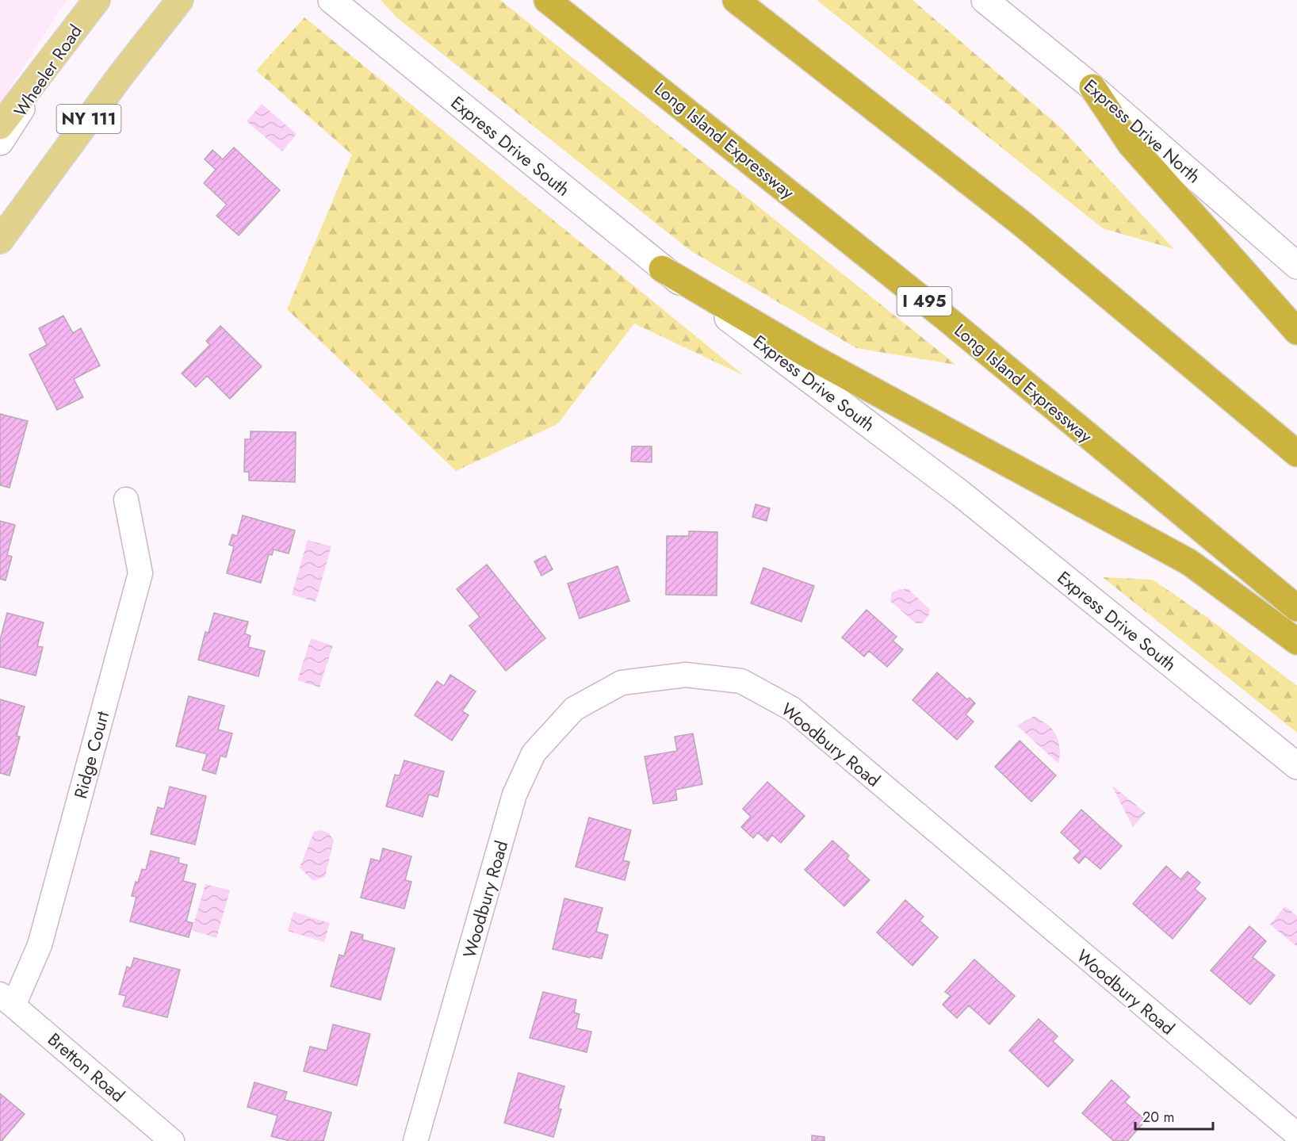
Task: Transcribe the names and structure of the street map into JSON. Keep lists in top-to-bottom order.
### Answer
{
  "streets": {
    "highway": ["Long Island Expressway", "I 495"],
    "main road": [
      "Wheeler Road",
      "NY 111",
      "Express Drive North",
      "Express Drive South"
    ],
    "street": ["Woodbury Road", "Ridge Court", "Bretton Road"]
  },
  "crossings": [
    ["Ridge Court", "Bretton Road"]
  ],
  "scale_bar": "20 m"
}
